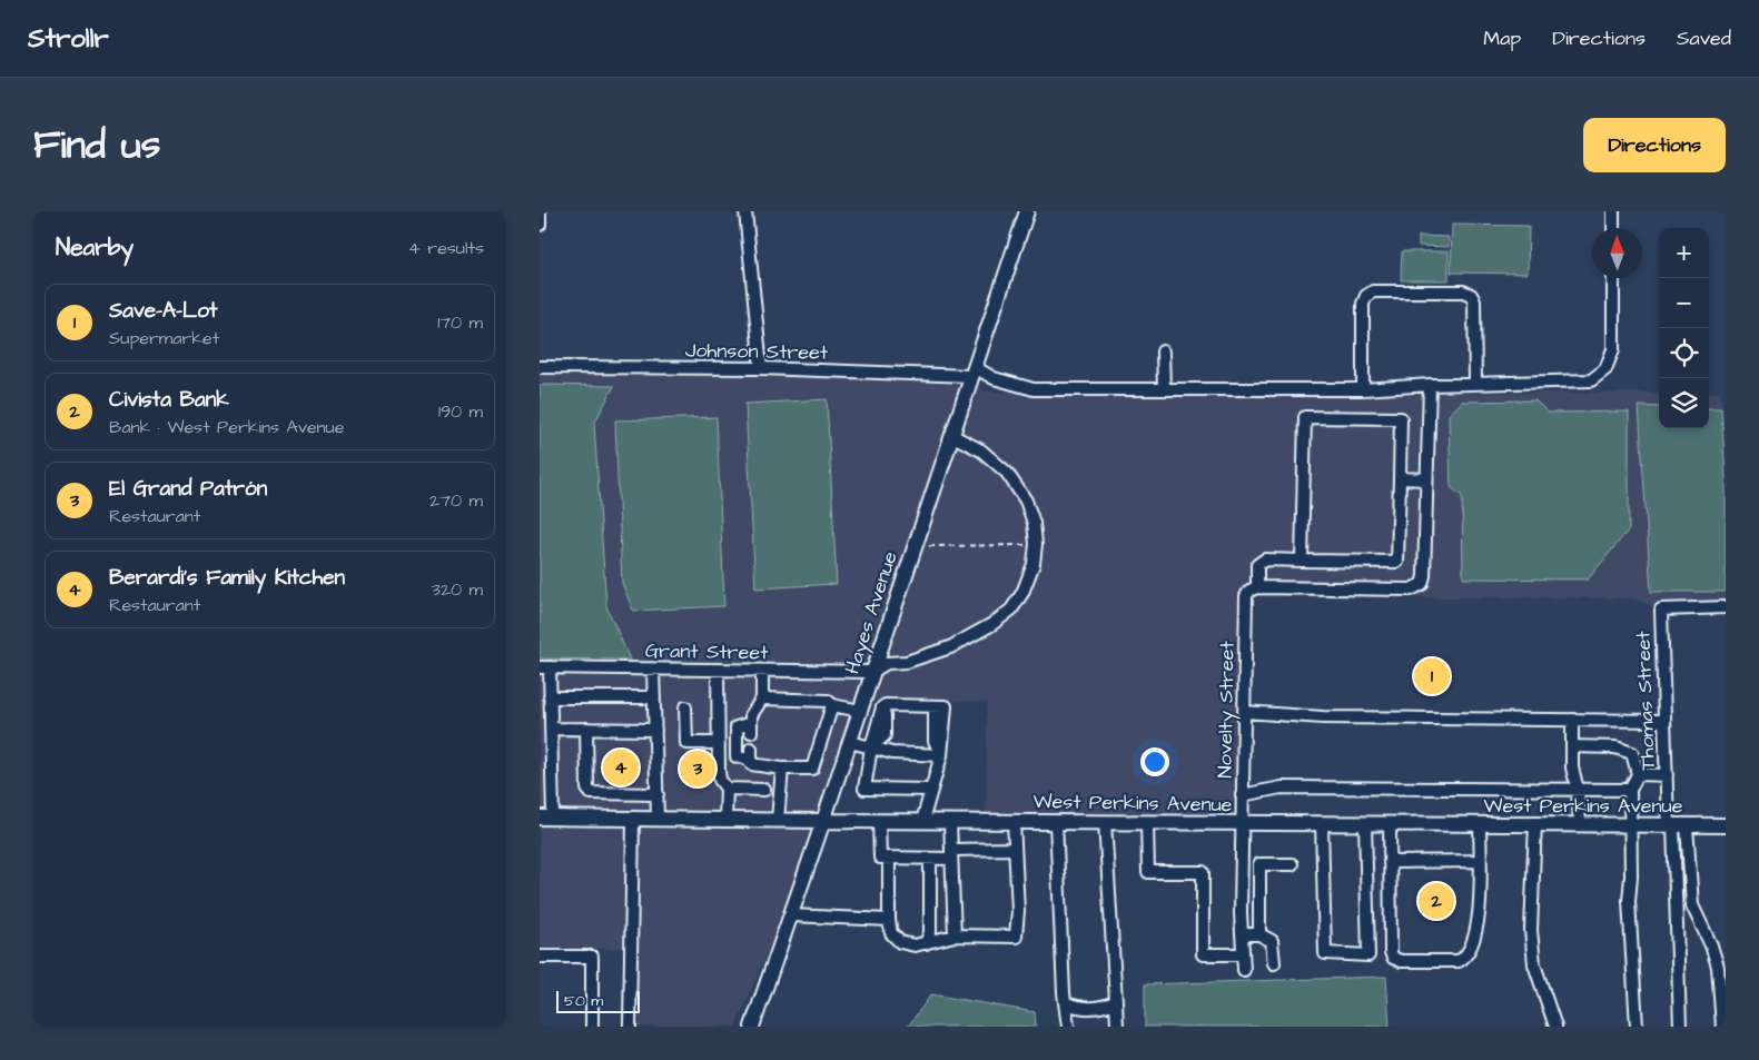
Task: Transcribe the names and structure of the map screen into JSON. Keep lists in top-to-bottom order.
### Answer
{
  "streets": {
    "main road": ["Hayes Avenue", "West Perkins Avenue"],
    "street": [
      "Johnson Street",
      "Grant Street",
      "Thomas Street",
      "Novelty Street"
    ]
  },
  "crossings": [
    ["Johnson Street", "Hayes Avenue"],
    ["Hayes Avenue", "Grant Street"],
    ["Hayes Avenue", "West Perkins Avenue"],
    ["Thomas Street", "West Perkins Avenue"],
    ["Novelty Street", "West Perkins Avenue"]
  ],
  "scale_bar": "50 m",
  "north": "top",
  "page": {
    "header": "Strollr",
    "nav": ["Map", "Directions", "Saved"],
    "title": "Find us",
    "buttons": "Directions",
    "heading": ["Nearby", "4 results"],
    "map_buttons": ["+", "−"],
    "list": [
      {
        "mark": "1",
        "name": "Save-A-Lot",
        "note": "Supermarket",
        "value": "170 m"
      },
      {
        "mark": "2",
        "name": "Civista Bank",
        "note": "Bank · West Perkins Avenue",
        "value": "190 m"
      },
      {
        "mark": "3",
        "name": "El Grand Patrón",
        "note": "Restaurant",
        "value": "270 m"
      },
      {
        "mark": "4",
        "name": "Berardi's Family Kitchen",
        "note": "Restaurant",
        "value": "320 m"
      }
    ],
    "pins": [
      "1",
      "4",
      "3",
      "2"
    ],
    "scale": "50 m"
  }
}
